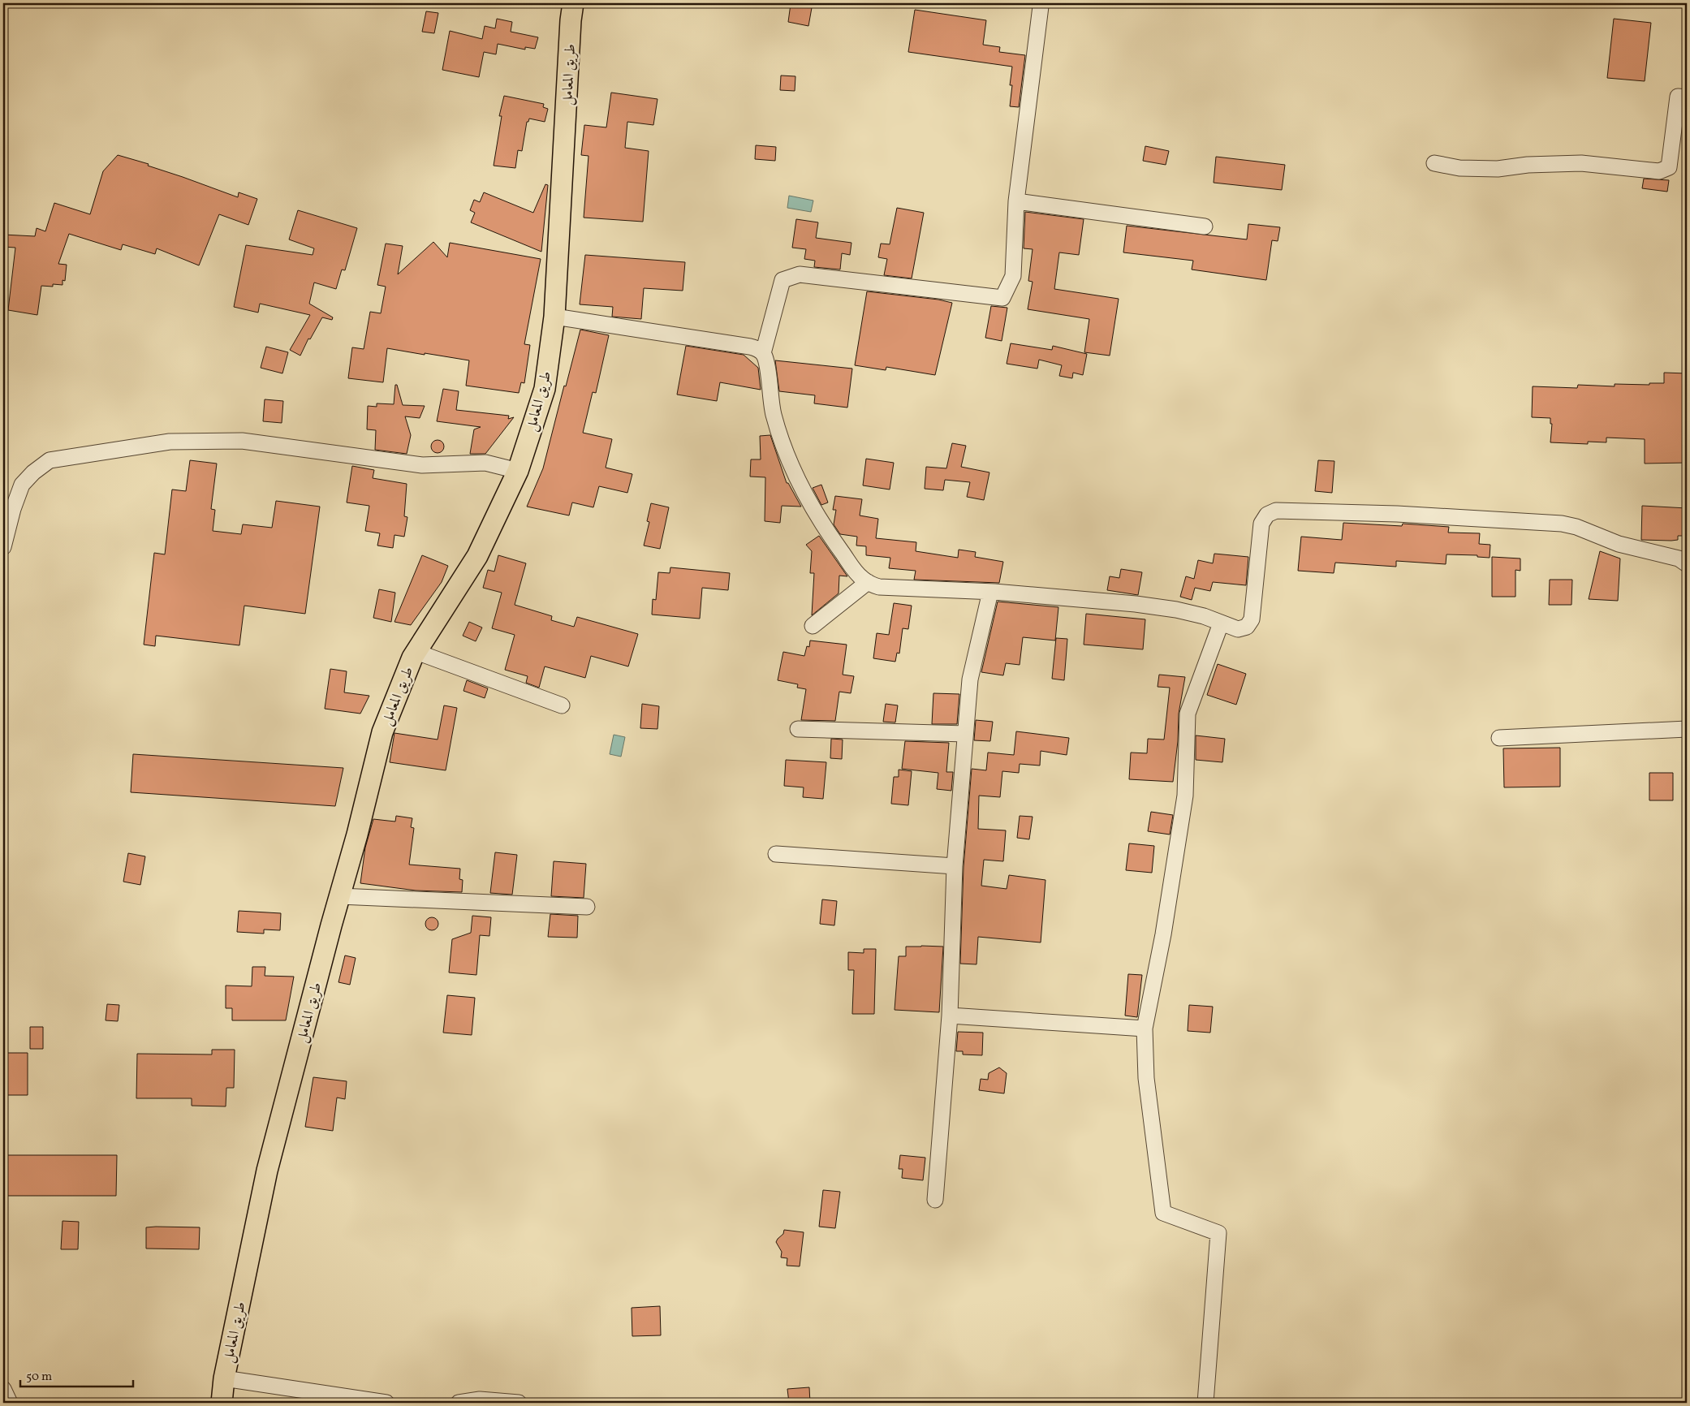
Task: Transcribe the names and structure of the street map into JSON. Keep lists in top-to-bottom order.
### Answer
{
  "streets": {
    "main road": ["طريق المعامل"]
  },
  "scale_bar": "50 m"
}
